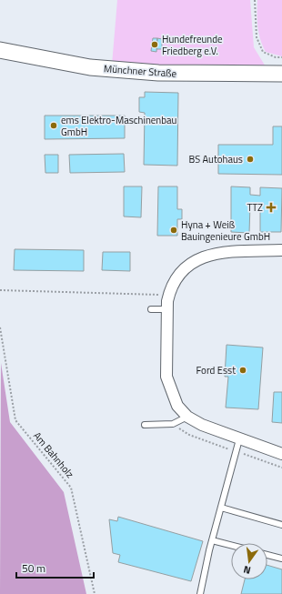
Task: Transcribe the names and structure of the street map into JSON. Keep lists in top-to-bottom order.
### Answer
{
  "streets": {
    "main road": ["Münchner Straße"],
    "path": ["Am Bahnholz"]
  },
  "places": {
    "other": [
      "Hundefreunde Friedberg e.V.",
      "ems Elektro-Maschinenbau GmbH",
      "BS Autohaus",
      "Hyna + Weiß Bauingenieure GmbH",
      "Ford Esst"
    ],
    "health": ["TTZ"]
  },
  "scale_bar": "50 m",
  "north": "bottom"
}
